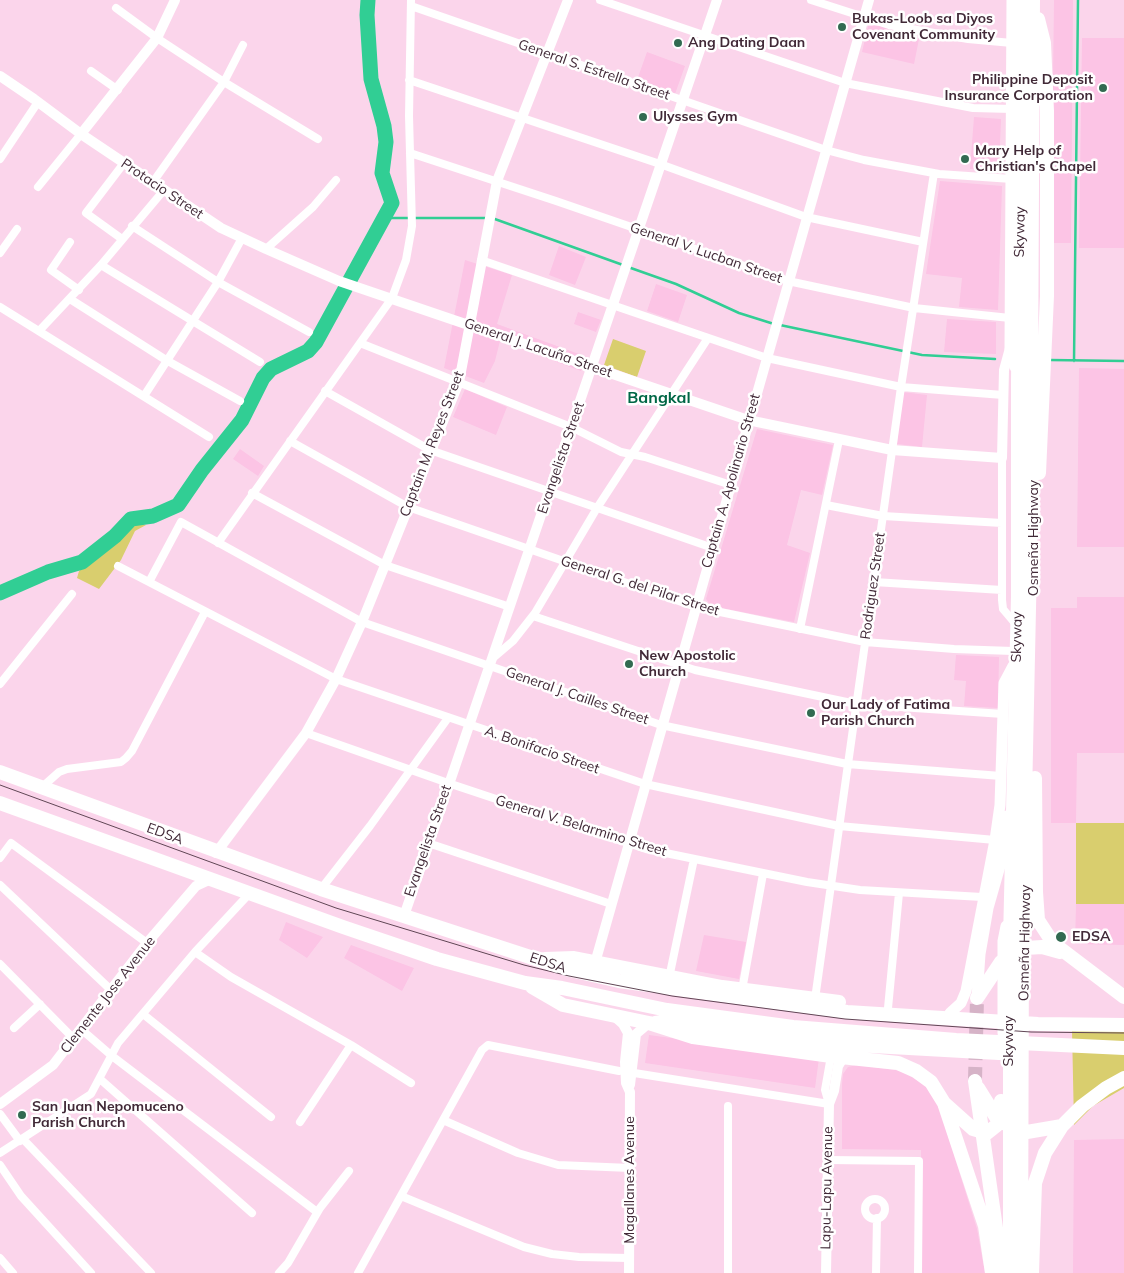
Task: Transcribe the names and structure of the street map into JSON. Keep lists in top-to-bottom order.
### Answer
{
  "streets": {
    "highway": ["Skyway", "EDSA"],
    "main road": ["Osmeña Highway"],
    "street": [
      "General S. Estrella Street",
      "Protacio Street",
      "General V. Lucban Street",
      "General J. Lacuña Street",
      "Captain M. Reyes Street",
      "Evangelista Street",
      "Captain A. Apolinario Street",
      "General G. del Pilar Street",
      "Rodriguez Street",
      "General J. Cailles Street",
      "A. Bonifacio Street",
      "General V. Belarmino Street",
      "Clemente Jose Avenue",
      "Magallanes Avenue",
      "Lapu-Lapu Avenue"
    ]
  },
  "crossings": [
    ["General S. Estrella Street", "Captain M. Reyes Street"],
    ["General S. Estrella Street", "Evangelista Street"],
    ["General S. Estrella Street", "Captain A. Apolinario Street"],
    ["General S. Estrella Street", "Osmeña Highway"],
    ["General S. Estrella Street", "Rodriguez Street"],
    ["Protacio Street", "General J. Lacuña Street"],
    ["Skyway", "Osmeña Highway"],
    ["General V. Lucban Street", "Captain M. Reyes Street"],
    ["General V. Lucban Street", "Evangelista Street"],
    ["General V. Lucban Street", "Captain A. Apolinario Street"],
    ["General V. Lucban Street", "Osmeña Highway"],
    ["General V. Lucban Street", "Rodriguez Street"],
    ["General J. Lacuña Street", "Captain M. Reyes Street"],
    ["General J. Lacuña Street", "Evangelista Street"],
    ["General J. Lacuña Street", "Captain A. Apolinario Street"],
    ["General J. Lacuña Street", "Osmeña Highway"],
    ["General J. Lacuña Street", "Rodriguez Street"],
    ["Captain M. Reyes Street", "General G. del Pilar Street"],
    ["Captain M. Reyes Street", "General J. Cailles Street"],
    ["Captain M. Reyes Street", "A. Bonifacio Street"],
    ["Captain M. Reyes Street", "General V. Belarmino Street"],
    ["Captain M. Reyes Street", "EDSA"],
    ["Evangelista Street", "General G. del Pilar Street"],
    ["Evangelista Street", "General J. Cailles Street"],
    ["Evangelista Street", "A. Bonifacio Street"],
    ["Evangelista Street", "General V. Belarmino Street"],
    ["Evangelista Street", "EDSA"],
    ["Captain A. Apolinario Street", "General G. del Pilar Street"],
    ["Captain A. Apolinario Street", "General J. Cailles Street"],
    ["Captain A. Apolinario Street", "A. Bonifacio Street"],
    ["Captain A. Apolinario Street", "General V. Belarmino Street"],
    ["Osmeña Highway", "General G. del Pilar Street"],
    ["Osmeña Highway", "General J. Cailles Street"],
    ["Osmeña Highway", "A. Bonifacio Street"],
    ["Osmeña Highway", "General V. Belarmino Street"],
    ["General G. del Pilar Street", "Rodriguez Street"],
    ["Rodriguez Street", "General J. Cailles Street"],
    ["Rodriguez Street", "A. Bonifacio Street"],
    ["Rodriguez Street", "General V. Belarmino Street"],
    ["General J. Cailles Street", "A. Bonifacio Street"],
    ["EDSA", "Clemente Jose Avenue"],
    ["EDSA", "Magallanes Avenue"]
  ],
  "districts": ["Bangkal"],
  "places": [
    "Bukas-Loob sa Diyos Covenant Community",
    "Ang Dating Daan",
    "Philippine Deposit Insurance Corporation",
    "Ulysses Gym",
    "Mary Help of Christian's Chapel",
    "New Apostolic Church",
    "Our Lady of Fatima Parish Church",
    "EDSA",
    "San Juan Nepomuceno Parish Church"
  ]
}
